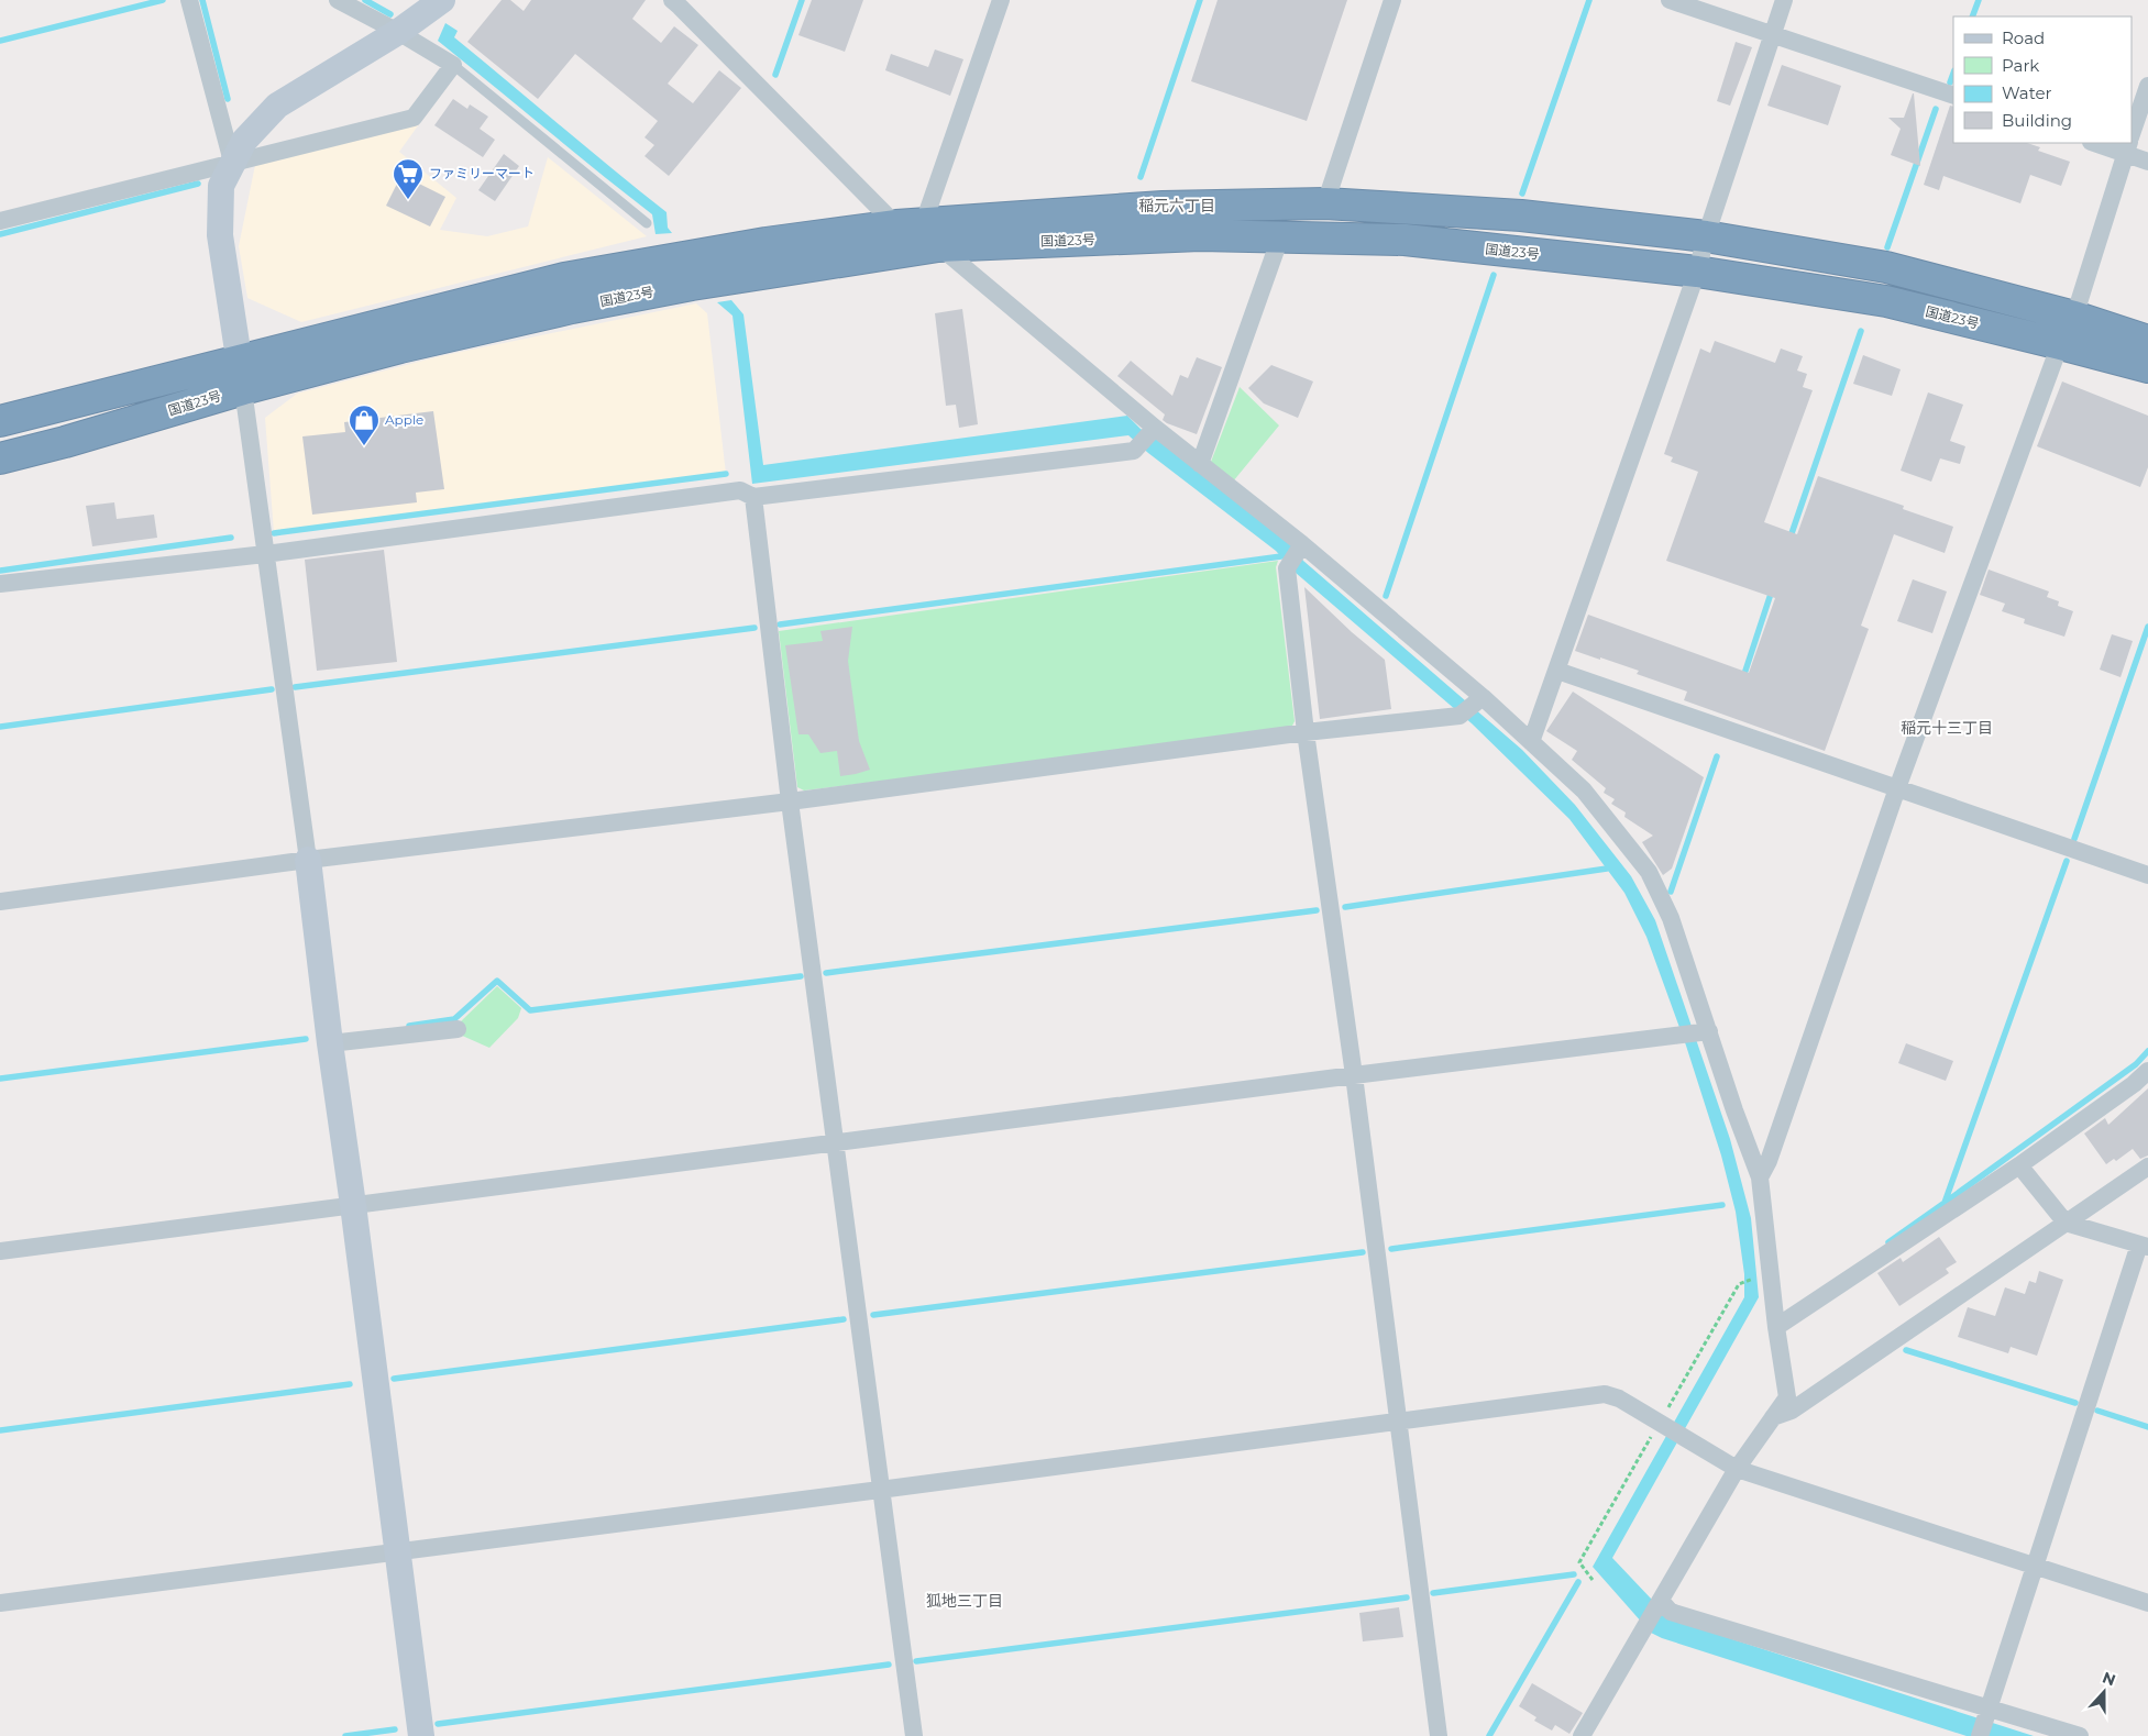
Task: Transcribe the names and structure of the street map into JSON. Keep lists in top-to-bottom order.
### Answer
{
  "streets": {
    "highway": ["国道23号"]
  },
  "districts": ["稲元六丁目", "稲元十三丁目", "狐地三丁目"],
  "places": {
    "supermarket": ["ファミリーマート"],
    "shop": ["Apple"]
  },
  "legend": [
    "Road",
    "Park",
    "Water",
    "Building"
  ],
  "north": "top"
}
